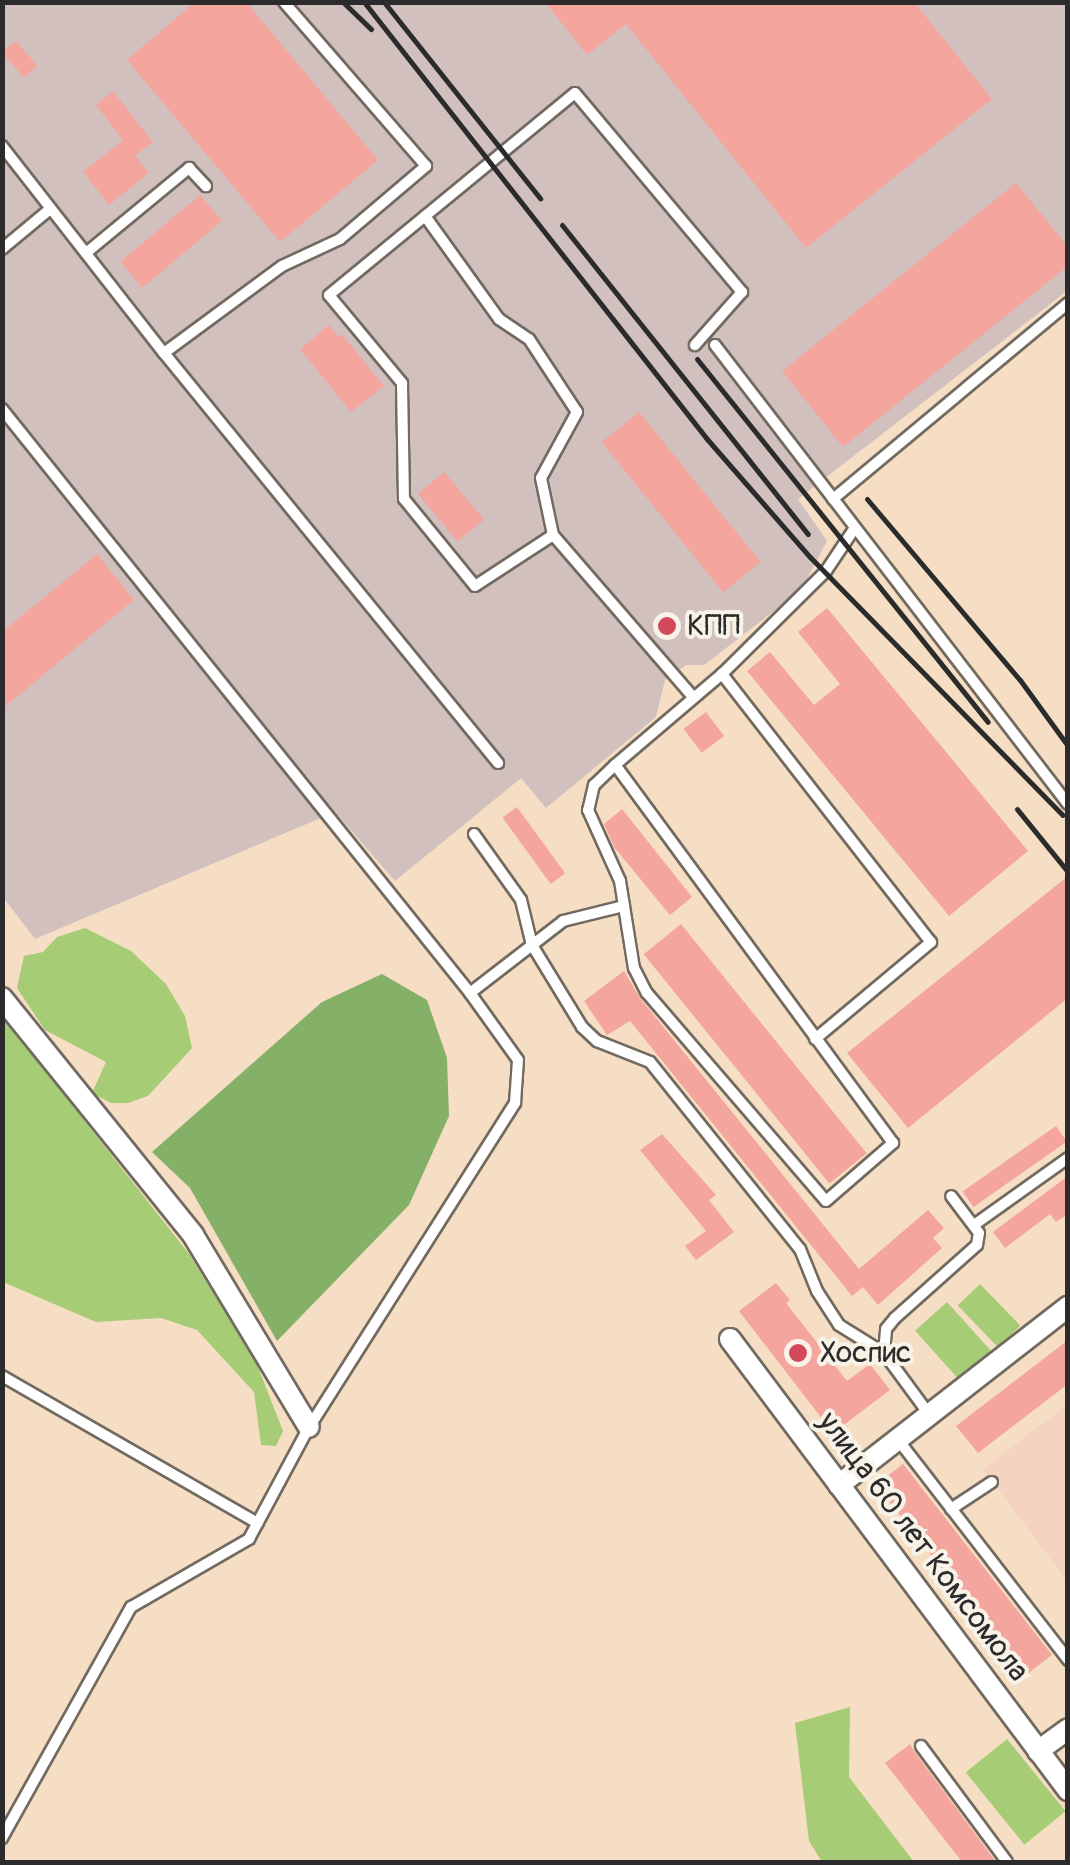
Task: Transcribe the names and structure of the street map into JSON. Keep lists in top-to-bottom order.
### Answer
{
  "streets": {
    "street": ["улица 60 лет Комсомола"]
  },
  "places": ["КПП", "Хоспис"]
}
